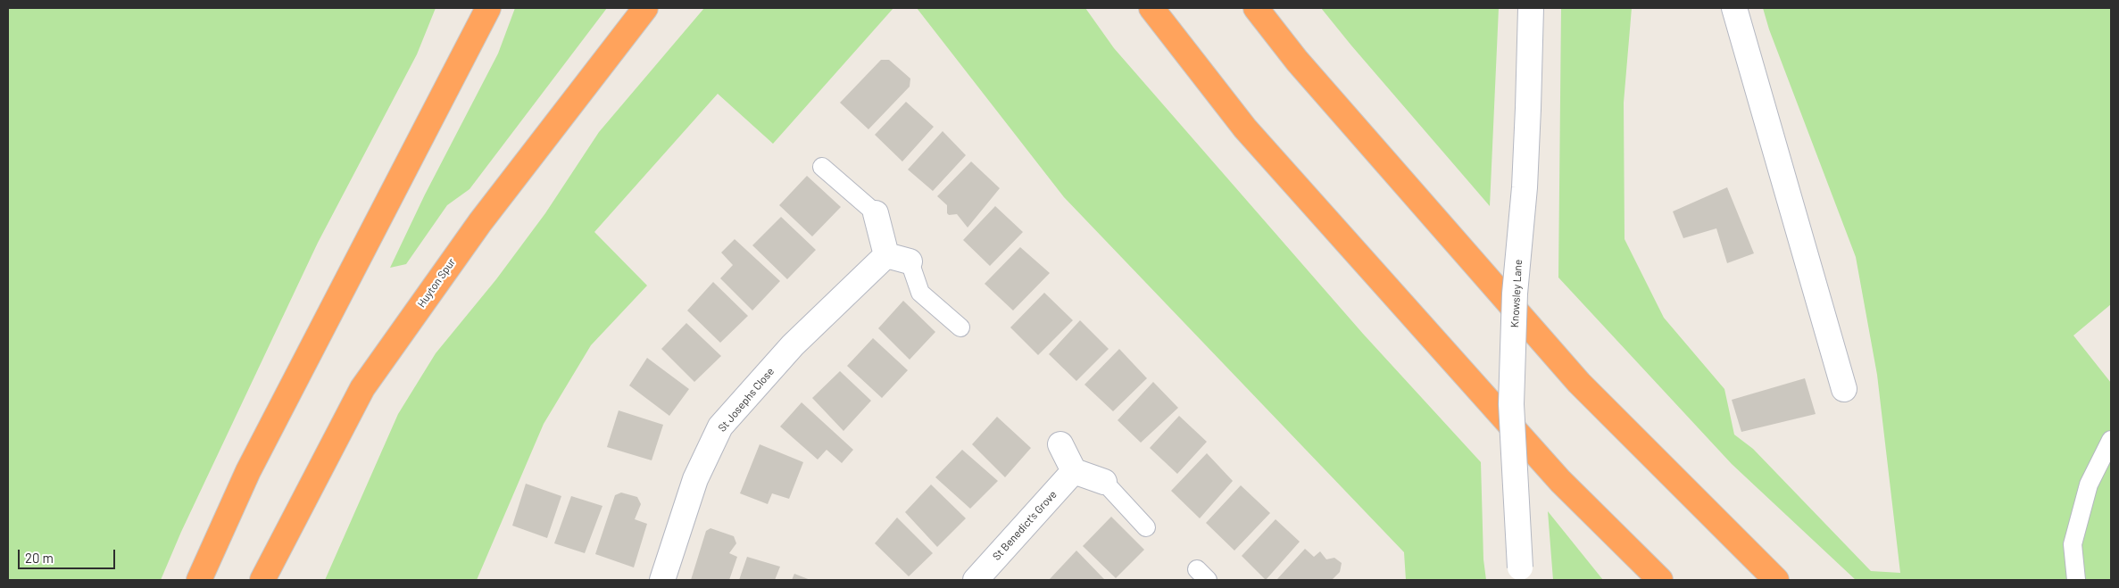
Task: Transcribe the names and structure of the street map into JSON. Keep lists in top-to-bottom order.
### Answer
{
  "streets": {
    "highway": ["Huyton Spur"],
    "street": ["Knowsley Lane", "St Josephs Close", "St Benedict's Grove"]
  },
  "scale_bar": "20 m"
}
